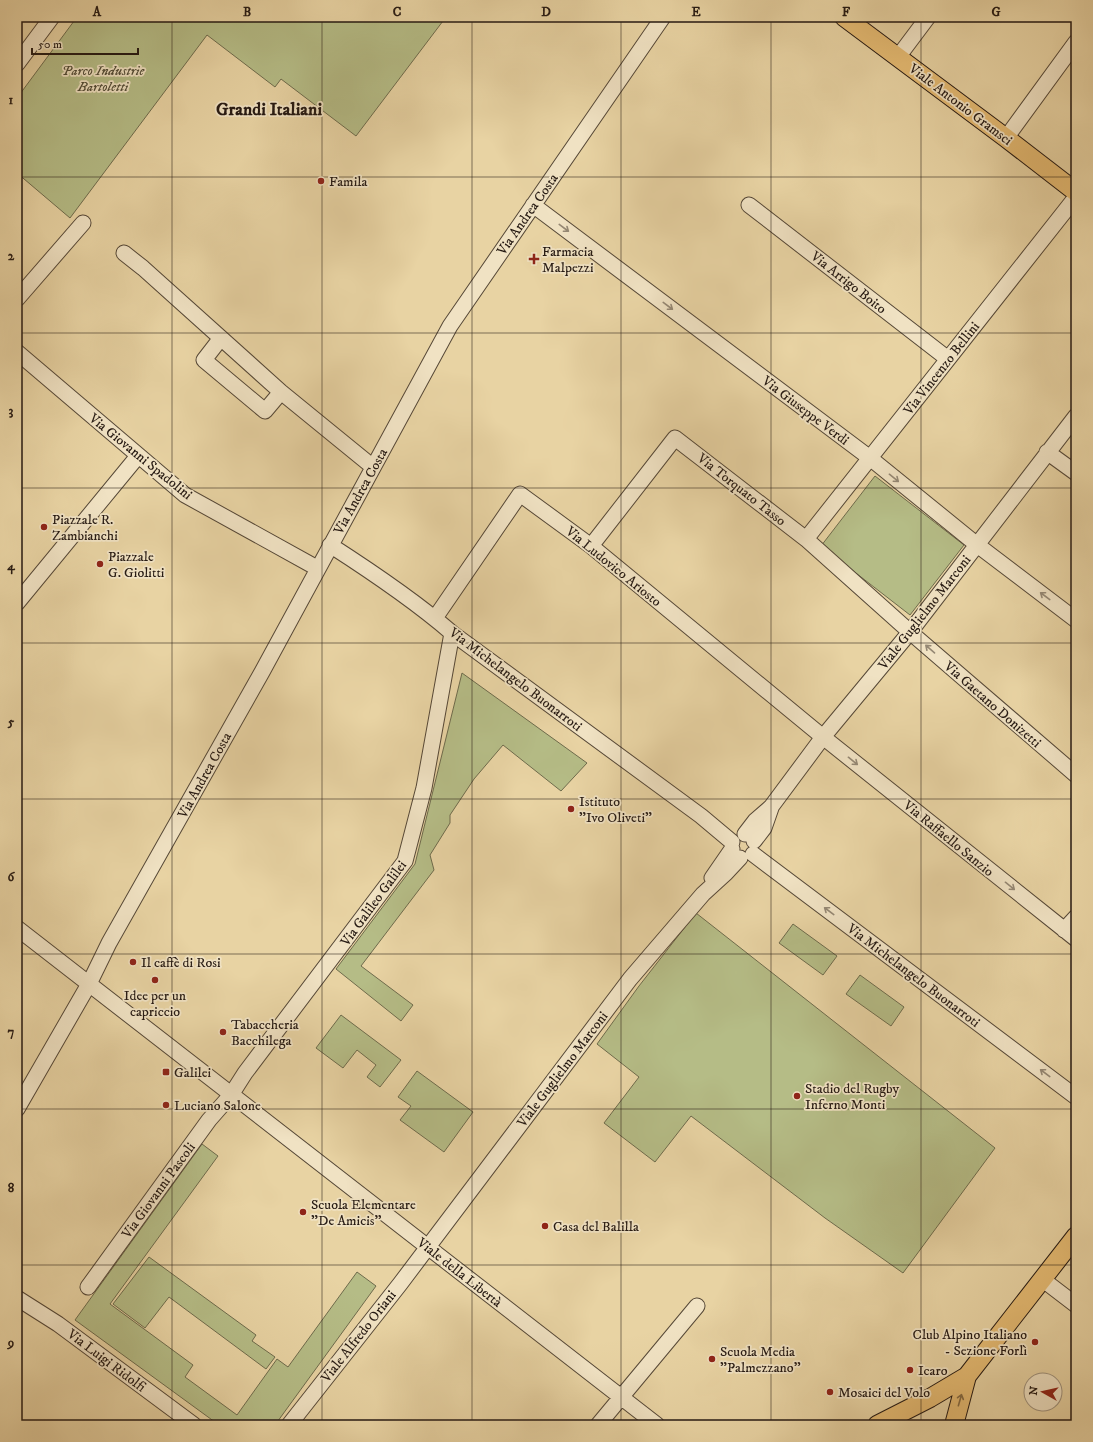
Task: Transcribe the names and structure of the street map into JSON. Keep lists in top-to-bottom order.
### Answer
{
  "streets": {
    "main road": ["Viale Antonio Gramsci"],
    "street": [
      "Via Andrea Costa",
      "Via Arrigo Boito",
      "Via Vincenzo Bellini",
      "Via Giuseppe Verdi",
      "Via Giovanni Spadolini",
      "Via Torquato Tasso",
      "Via Ludovico Ariosto",
      "Viale Guglielmo Marconi",
      "Via Michelangelo Buonarroti",
      "Via Gaetano Donizetti",
      "Via Raffaello Sanzio",
      "Via Galileo Galilei",
      "Via Giovanni Pascoli",
      "Viale della Libertà",
      "Viale Alfredo Oriani",
      "Via Luigi Ridolfi"
    ]
  },
  "crossings": [
    ["Via Andrea Costa", "Via Giuseppe Verdi"],
    ["Via Andrea Costa", "Via Giovanni Spadolini"],
    ["Via Andrea Costa", "Via Michelangelo Buonarroti"],
    ["Via Andrea Costa", "Viale della Libertà"],
    ["Via Arrigo Boito", "Via Vincenzo Bellini"],
    ["Via Vincenzo Bellini", "Via Giuseppe Verdi"],
    ["Via Vincenzo Bellini", "Via Torquato Tasso"],
    ["Via Giuseppe Verdi", "Viale Guglielmo Marconi"],
    ["Via Torquato Tasso", "Via Ludovico Ariosto"],
    ["Via Torquato Tasso", "Viale Guglielmo Marconi"],
    ["Via Torquato Tasso", "Via Gaetano Donizetti"],
    ["Via Ludovico Ariosto", "Viale Guglielmo Marconi"],
    ["Via Ludovico Ariosto", "Via Michelangelo Buonarroti"],
    ["Via Ludovico Ariosto", "Via Raffaello Sanzio"],
    ["Viale Guglielmo Marconi", "Via Michelangelo Buonarroti"],
    ["Viale Guglielmo Marconi", "Via Gaetano Donizetti"],
    ["Viale Guglielmo Marconi", "Via Raffaello Sanzio"],
    ["Viale Guglielmo Marconi", "Viale della Libertà"],
    ["Viale Guglielmo Marconi", "Viale Alfredo Oriani"],
    ["Via Michelangelo Buonarroti", "Via Galileo Galilei"],
    ["Via Galileo Galilei", "Via Giovanni Pascoli"],
    ["Via Galileo Galilei", "Viale della Libertà"],
    ["Via Giovanni Pascoli", "Viale della Libertà"],
    ["Viale della Libertà", "Viale Alfredo Oriani"]
  ],
  "one_way": ["Via Michelangelo Buonarroti", "Via Gaetano Donizetti", "Via Raffaello Sanzio"],
  "districts": ["Grandi Italiani"],
  "parks": ["Parco Industrie Bartoletti"],
  "places": {
    "other": [
      "Famila",
      "Piazzale R. Zambianchi",
      "Piazzale G. Giolitti",
      "Istituto \"Ivo Oliveti\"",
      "Il caffè di Rosi",
      "Idee per un capriccio",
      "Tabaccheria Bacchilega",
      "Stadio del Rugby Inferno Monti",
      "Luciano Salone",
      "Scuola Elementare \"De Amicis\"",
      "Casa del Balilla",
      "Club Alpino Italiano - Sezione Forlì",
      "Scuola Media \"Palmezzano\"",
      "Icaro",
      "Mosaici del Volo"
    ],
    "health": ["Farmacia Malpezzi"],
    "transit": ["Galilei"]
  },
  "scale_bar": "50 m",
  "north": "left",
  "grid": {
    "columns": [
      "A",
      "B",
      "C",
      "D",
      "E",
      "F",
      "G"
    ],
    "rows": [
      "1",
      "2",
      "3",
      "4",
      "5",
      "6",
      "7",
      "8",
      "9"
    ]
  }
}
